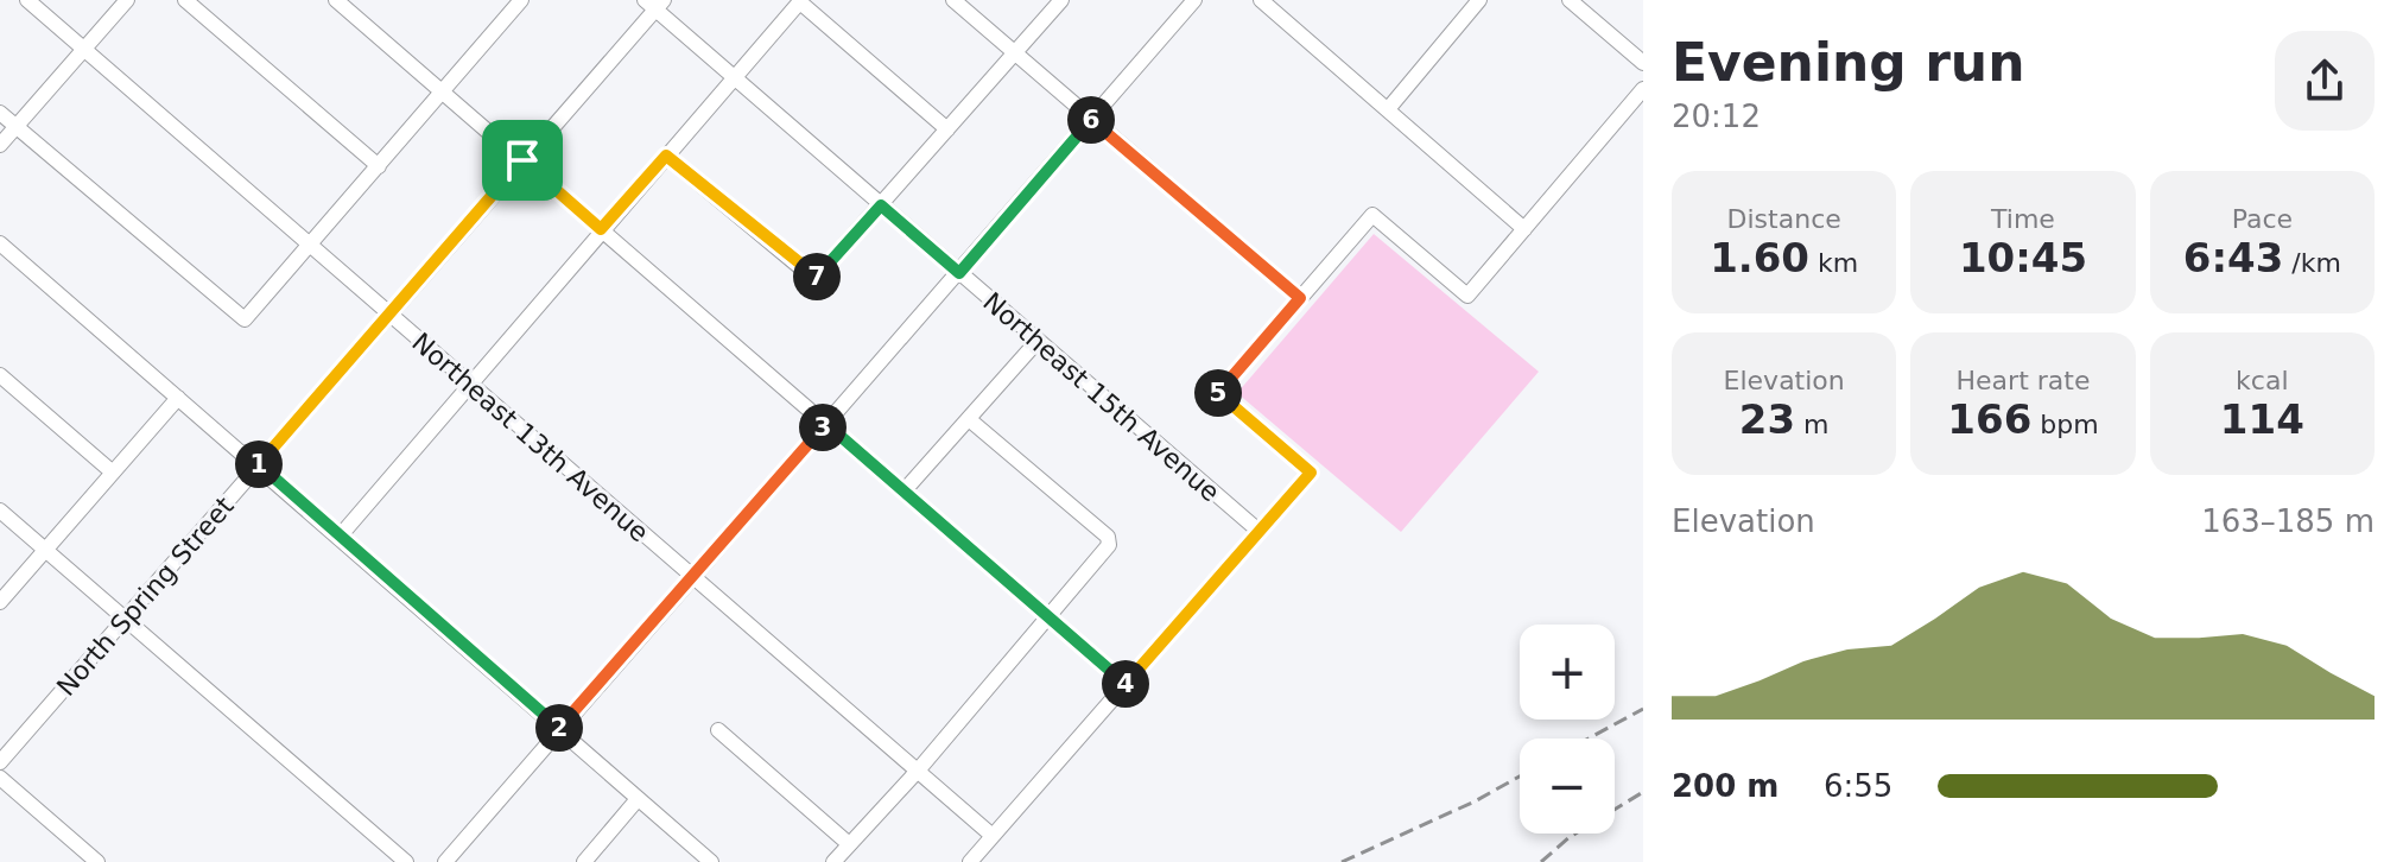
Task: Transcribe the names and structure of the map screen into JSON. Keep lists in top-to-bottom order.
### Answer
{
  "streets": {
    "street": ["Northeast 15th Avenue", "Northeast 13th Avenue", "North Spring Street"]
  },
  "crossings": [
    ["Northeast 15th Avenue", "North Spring Street"],
    ["Northeast 13th Avenue", "North Spring Street"]
  ],
  "page": {
    "heading": ["Evening run", "20:12"],
    "pins": [
      "6",
      "7",
      "5",
      "3",
      "1",
      "4",
      "2"
    ],
    "stats": [
      ["Distance", "1.60 km"],
      ["Time", "10:45"],
      ["Pace", "6:43 /km"],
      ["Elevation", "23 m"],
      ["Heart rate", "166 bpm"],
      ["kcal", "114"]
    ],
    "chart": ["Elevation", "163–185 m"],
    "map_buttons": ["+", "−"],
    "list": [
      {
        "name": "200 m",
        "note": "6:55"
      }
    ]
  }
}
